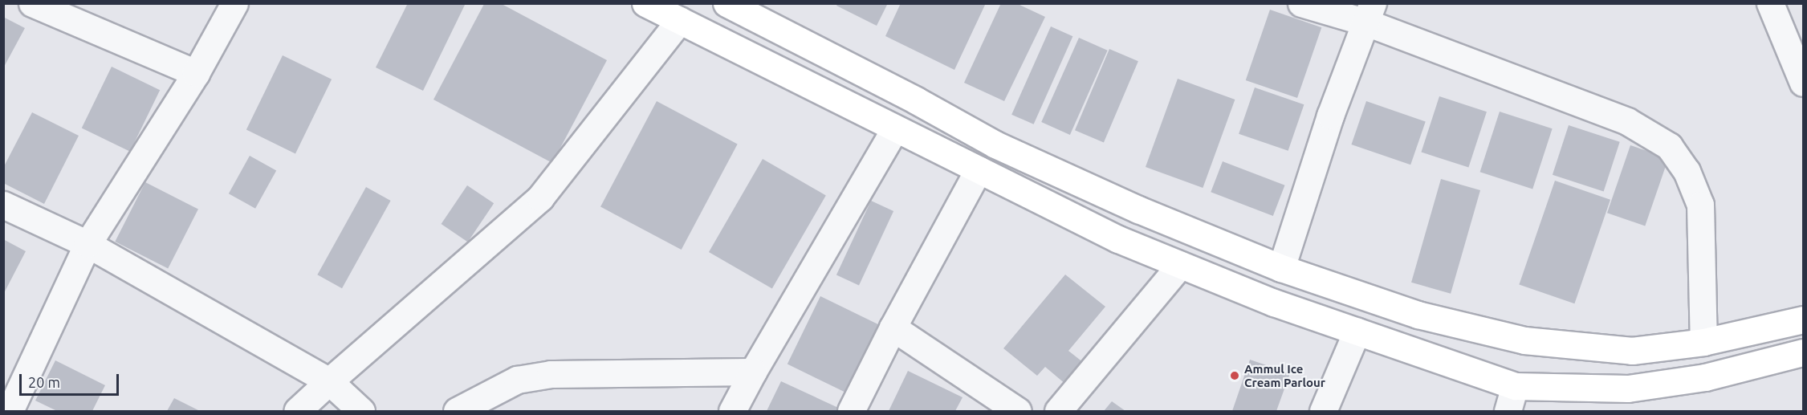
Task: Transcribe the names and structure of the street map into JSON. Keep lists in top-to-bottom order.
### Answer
{
  "places": ["Ammul Ice Cream Parlour"],
  "scale_bar": "20 m"
}
